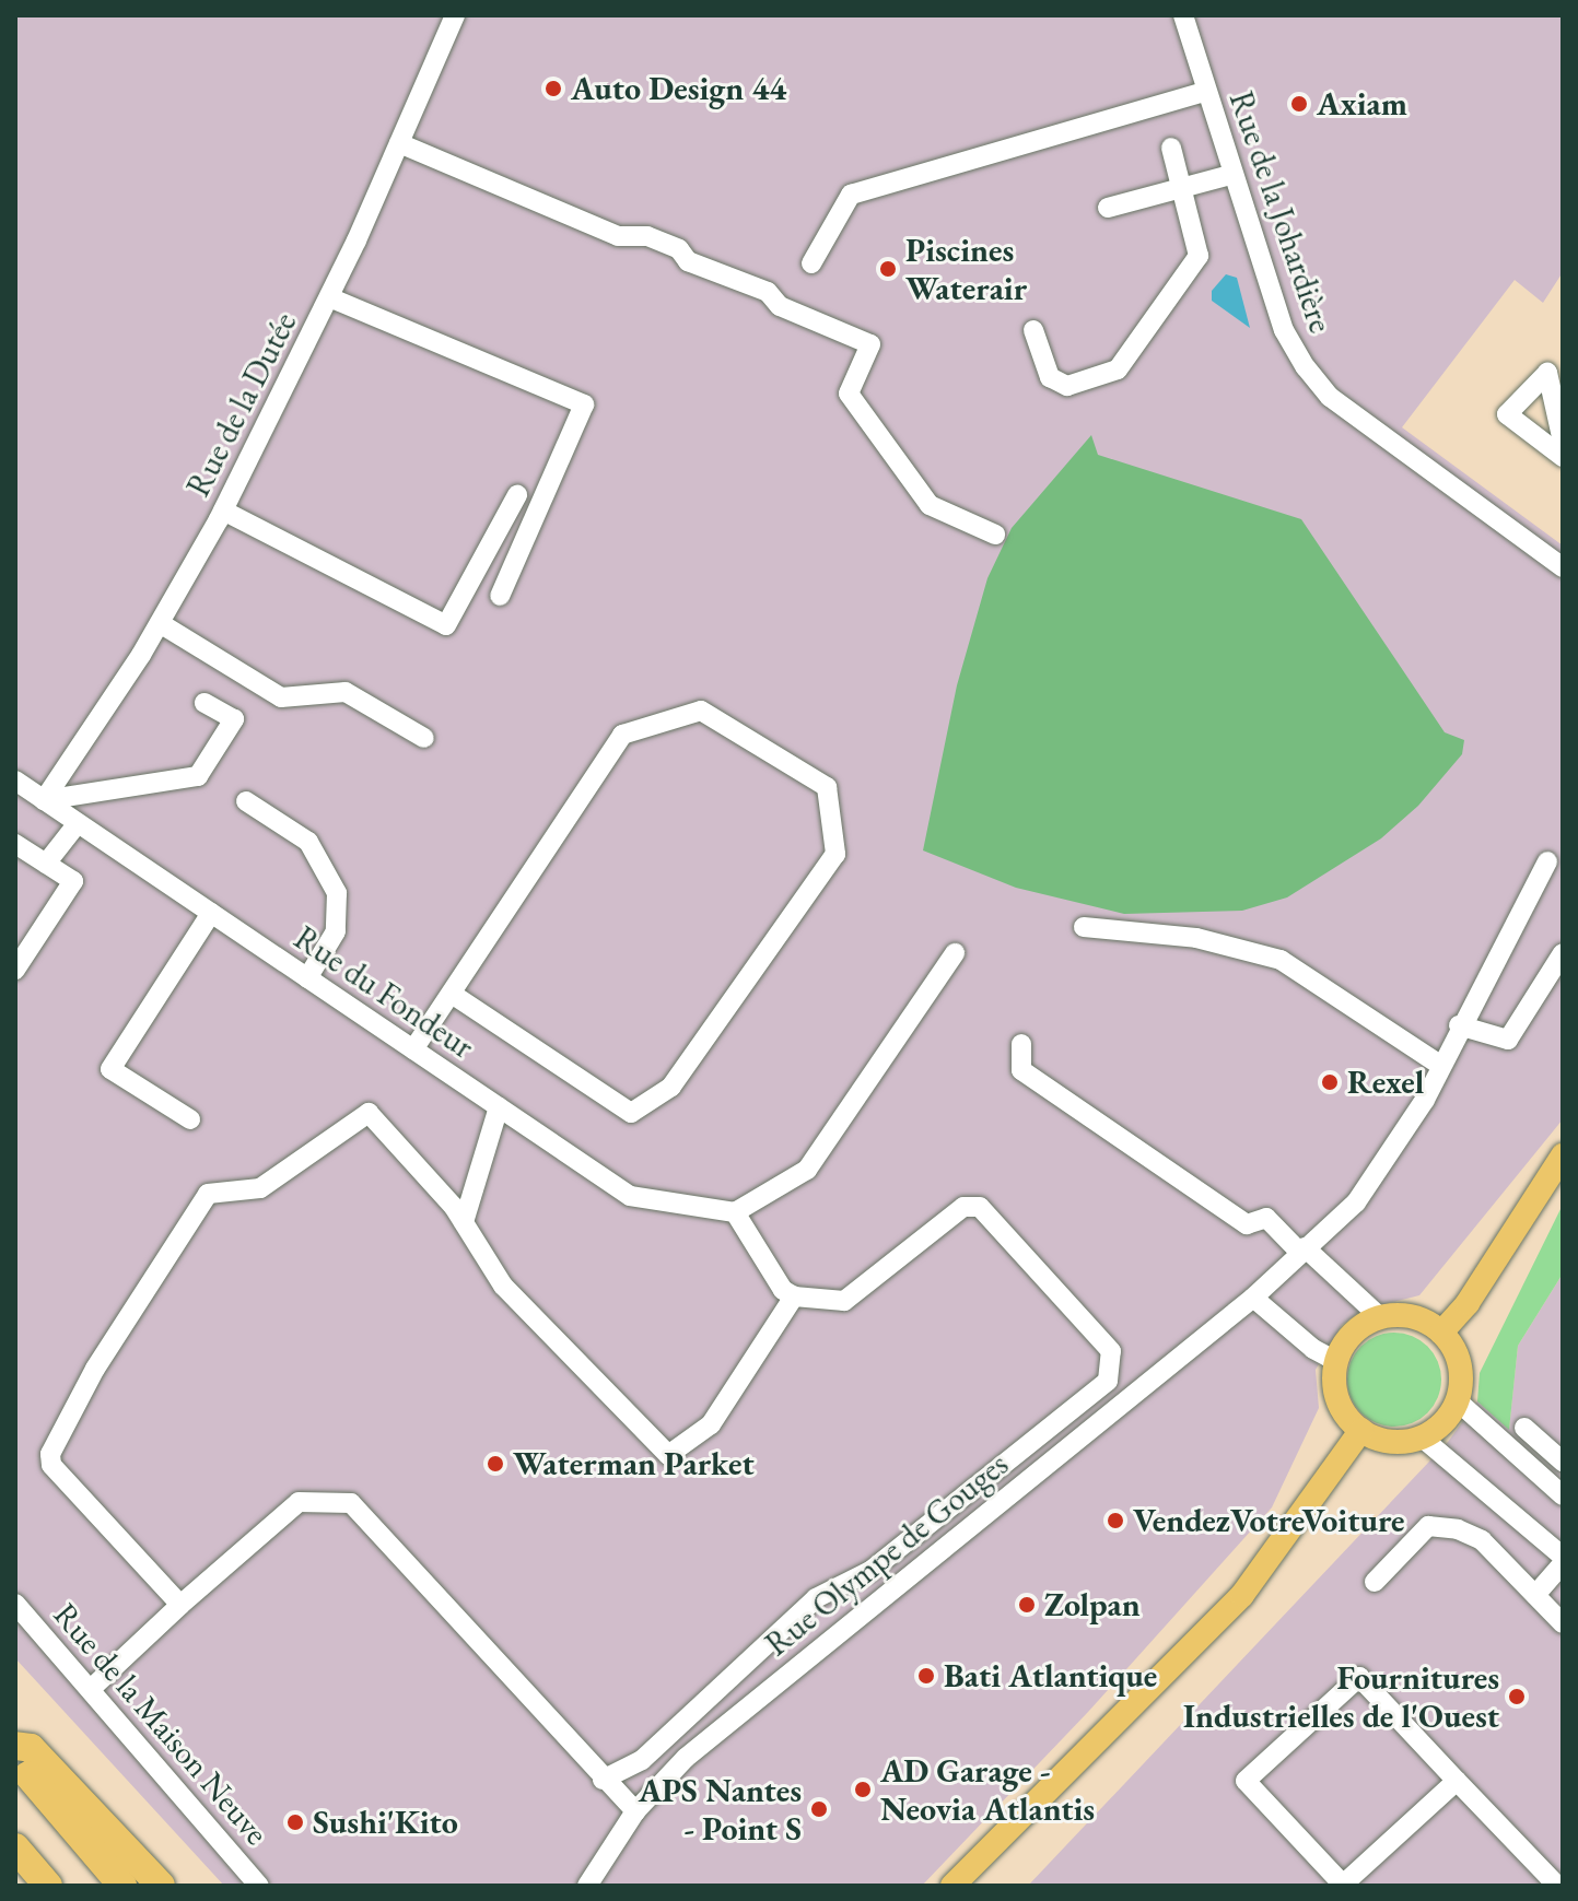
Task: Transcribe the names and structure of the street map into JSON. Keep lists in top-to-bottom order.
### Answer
{
  "streets": {
    "street": [
      "Rue de la Johardière",
      "Rue de la Dutée",
      "Rue du Fondeur",
      "Rue Olympe de Gouges",
      "Rue de la Maison Neuve"
    ]
  },
  "crossings": [
    ["Rue de la Dutée", "Rue du Fondeur"]
  ],
  "places": [
    "Auto Design 44",
    "Axiam",
    "Piscines Waterair",
    "Rexel",
    "Waterman Parket",
    "VendezVotreVoiture",
    "Zolpan",
    "Bati Atlantique",
    "Fournitures Industrielles de l'Ouest",
    "AD Garage - Neovia Atlantis",
    "APS Nantes - Point S",
    "Sushi'Kito"
  ]
}
